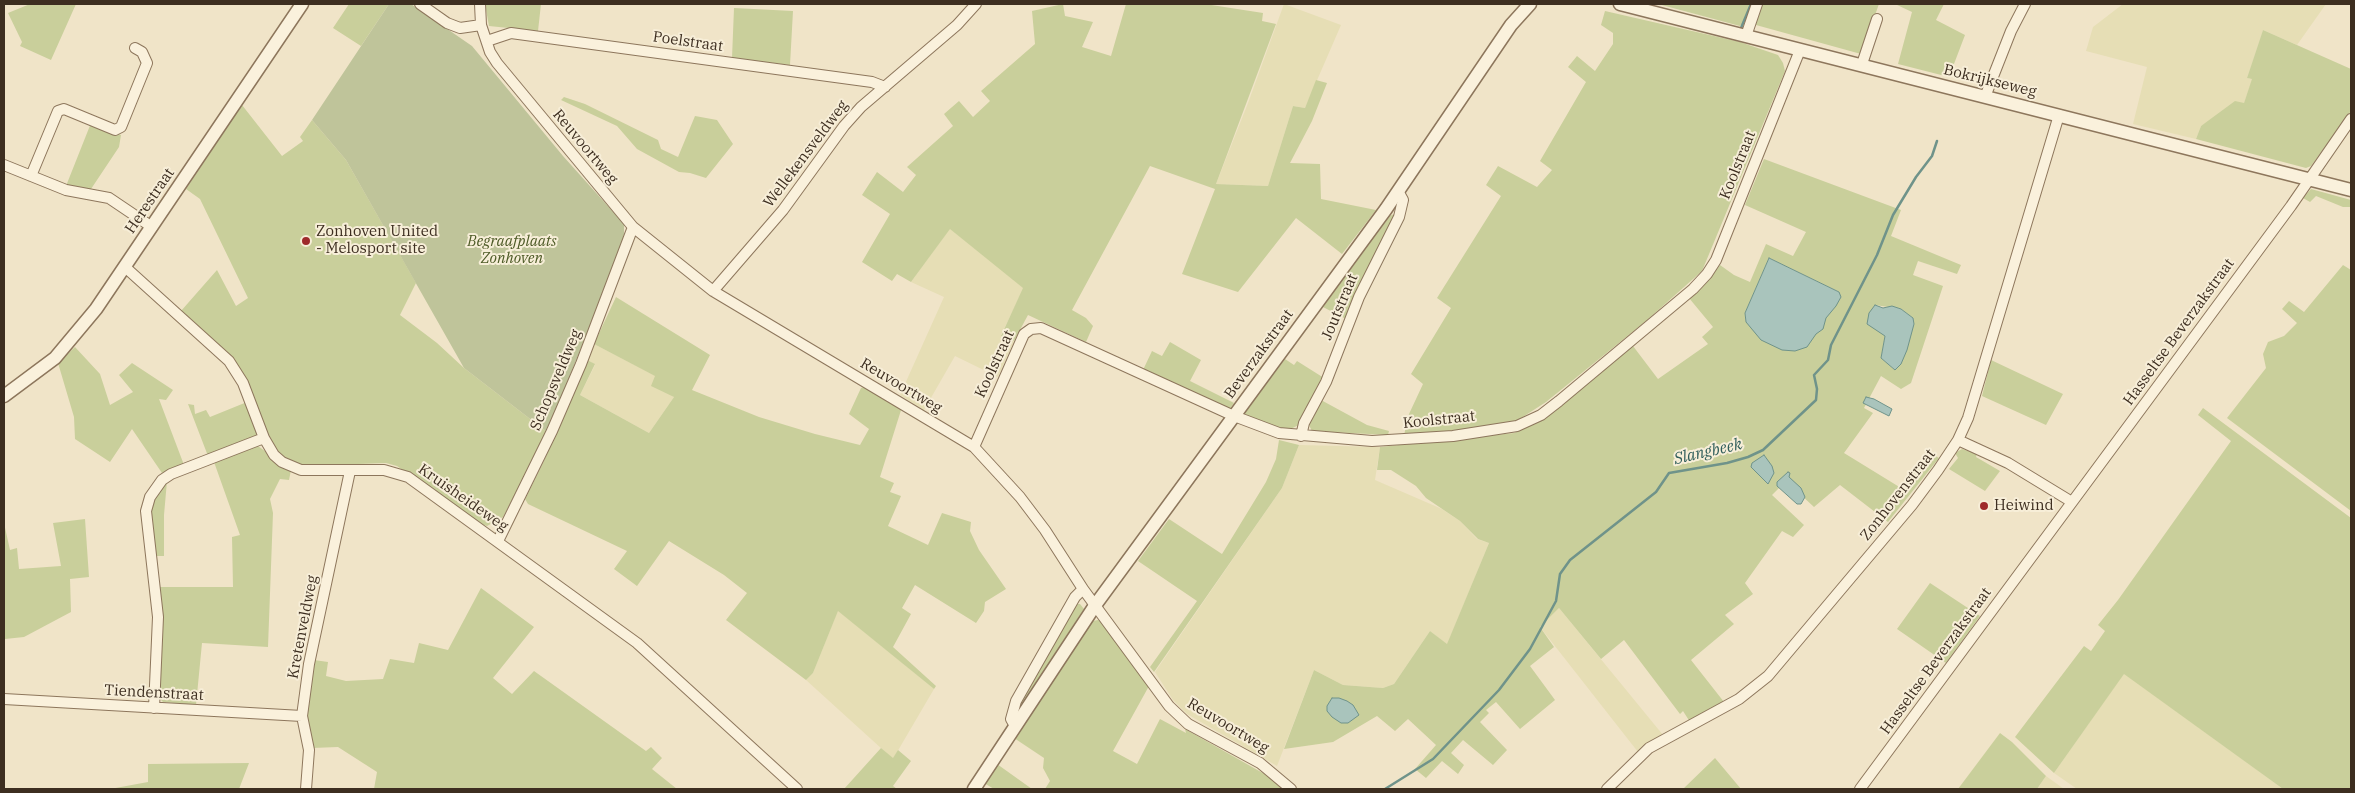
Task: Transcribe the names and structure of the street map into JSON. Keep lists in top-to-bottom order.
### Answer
{
  "streets": {
    "street": [
      "Poelstraat",
      "Bokrijkseweg",
      "Reuvoortweg",
      "Wellekensveldweg",
      "Koolstraat",
      "Herestraat",
      "Joutstraat",
      "Hasseltse Beverzakstraat",
      "Beverzakstraat",
      "Schopsveldweg",
      "Zonhovenstraat",
      "Kruisheideweg",
      "Kretenveldweg",
      "Tiendenstraat"
    ]
  },
  "crossings": [
    ["Poelstraat", "Reuvoortweg"],
    ["Poelstraat", "Wellekensveldweg"],
    ["Bokrijkseweg", "Koolstraat"],
    ["Bokrijkseweg", "Hasseltse Beverzakstraat"],
    ["Bokrijkseweg", "Zonhovenstraat"],
    ["Reuvoortweg", "Wellekensveldweg"],
    ["Reuvoortweg", "Koolstraat"],
    ["Reuvoortweg", "Beverzakstraat"],
    ["Reuvoortweg", "Schopsveldweg"],
    ["Koolstraat", "Joutstraat"],
    ["Koolstraat", "Beverzakstraat"],
    ["Herestraat", "Kruisheideweg"],
    ["Joutstraat", "Beverzakstraat"],
    ["Schopsveldweg", "Kruisheideweg"],
    ["Kruisheideweg", "Kretenveldweg"],
    ["Kretenveldweg", "Tiendenstraat"]
  ],
  "water": ["Slangbeek"],
  "parks": ["Begraafplaats Zonhoven"],
  "places": ["Zonhoven United - Melosport site", "Heiwind"]
}
